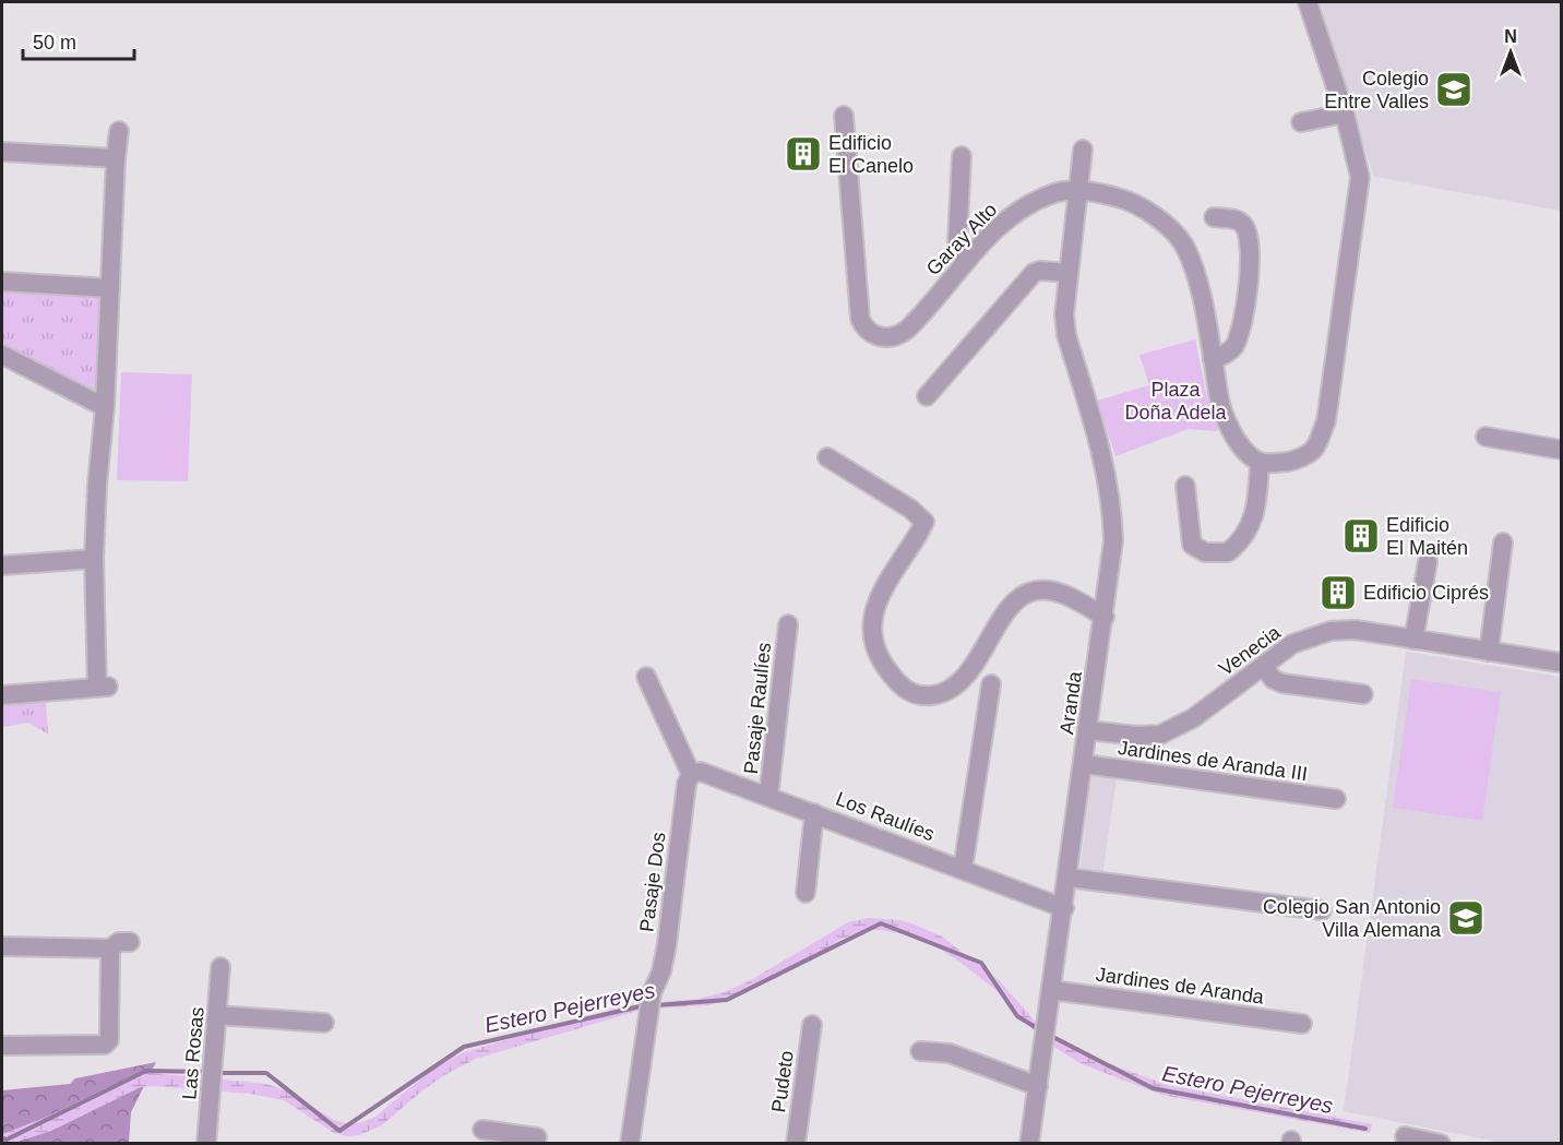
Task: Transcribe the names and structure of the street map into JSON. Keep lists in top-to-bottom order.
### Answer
{
  "streets": {
    "street": [
      "Garay Alto",
      "Venecia",
      "Aranda",
      "Pasaje Raulíes",
      "Jardines de Aranda III",
      "Los Raulíes",
      "Pasaje Dos",
      "Jardines de Aranda",
      "Las Rosas",
      "Pudeto"
    ]
  },
  "crossings": [
    ["Garay Alto", "Aranda"],
    ["Venecia", "Aranda"],
    ["Aranda", "Jardines de Aranda III"],
    ["Aranda", "Los Raulíes"],
    ["Aranda", "Jardines de Aranda"],
    ["Pasaje Raulíes", "Los Raulíes"],
    ["Los Raulíes", "Pasaje Dos"]
  ],
  "water": ["Estero Pejerreyes"],
  "parks": ["Plaza Doña Adela"],
  "places": {
    "school or university": ["Colegio Entre Valles", "Colegio San Antonio Villa Alemana"],
    "building": ["Edificio El Canelo", "Edificio El Maitén", "Edificio Ciprés"]
  },
  "scale_bar": "50 m",
  "north": "top"
}
